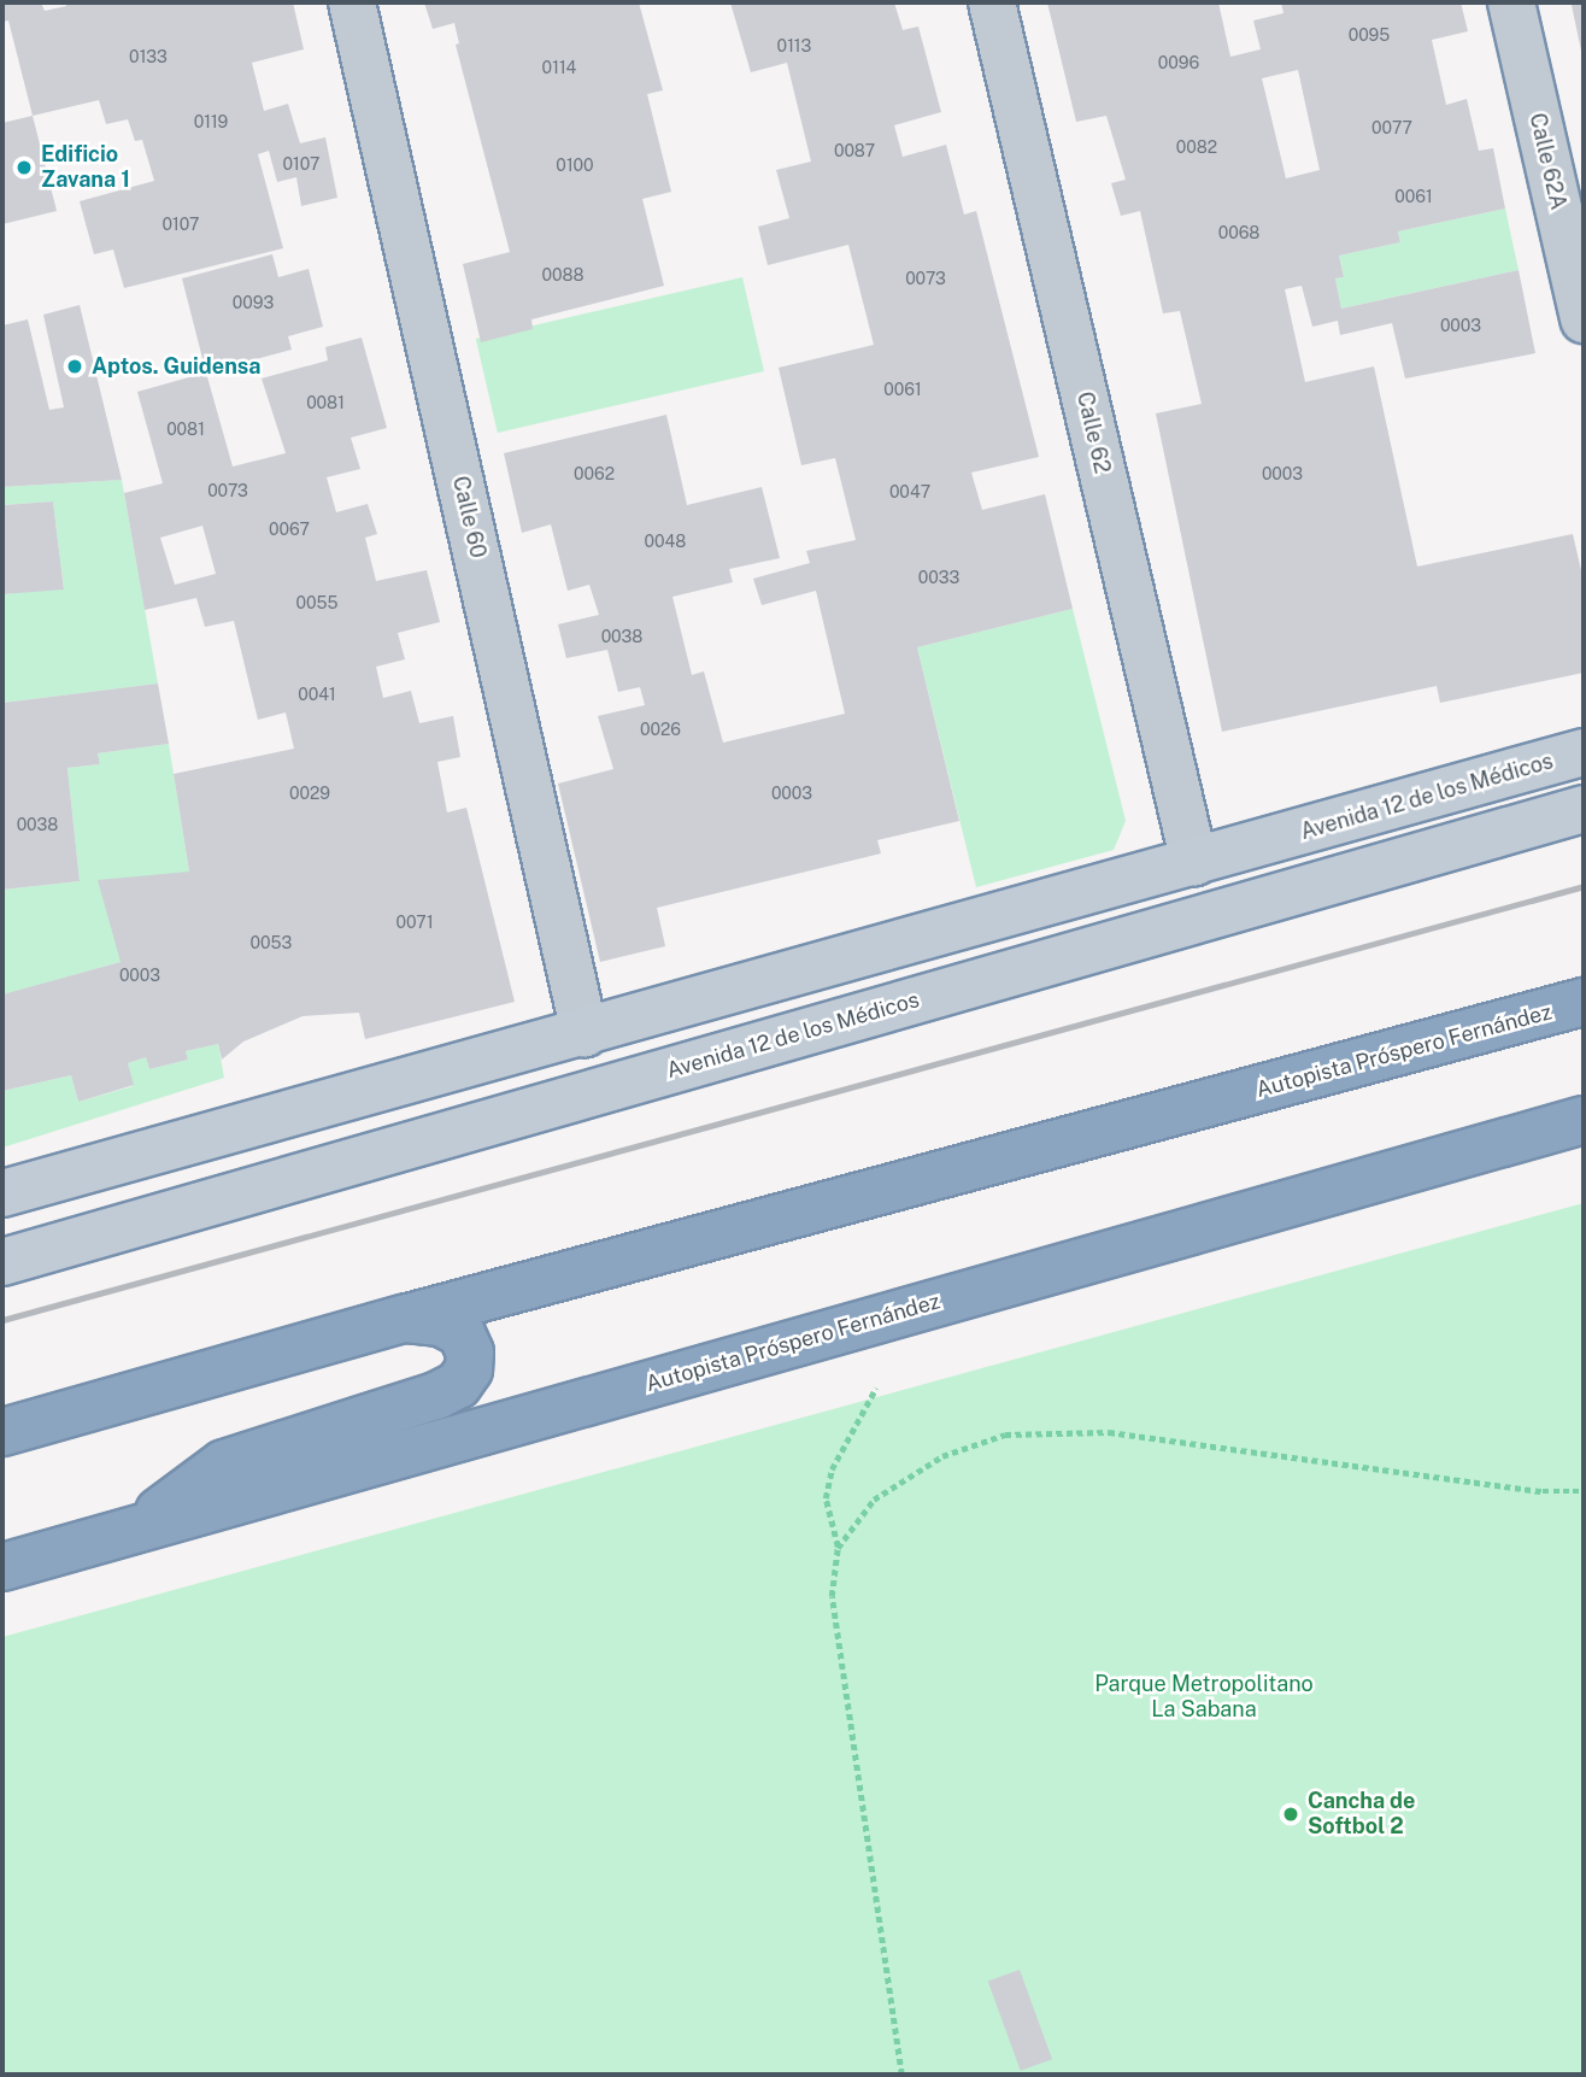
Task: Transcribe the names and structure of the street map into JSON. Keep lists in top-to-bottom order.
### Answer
{
  "streets": {
    "highway": ["Autopista Próspero Fernández"],
    "main road": ["Avenida 12 de los Médicos"],
    "street": ["Calle 62A", "Calle 62", "Calle 60"]
  },
  "crossings": [
    ["Calle 62", "Avenida 12 de los Médicos"],
    ["Calle 60", "Avenida 12 de los Médicos"]
  ],
  "parks": ["Parque Metropolitano La Sabana"],
  "places": ["Edificio Zavana 1", "Aptos. Guidensa", "Cancha de Softbol 2"],
  "house_numbers": [
    "0095",
    "0113",
    "0133",
    "0096",
    "0114",
    "0119",
    "0077",
    "0082",
    "0087",
    "0107",
    "0100",
    "0061",
    "0107",
    "0068",
    "0088",
    "0073",
    "0093",
    "0003",
    "0061",
    "0081",
    "0081",
    "0062",
    "0003",
    "0073",
    "0047",
    "0067",
    "0048",
    "0033",
    "0055",
    "0038",
    "0041",
    "0026",
    "0029",
    "0003",
    "0038",
    "0071",
    "0053",
    "0003"
  ]
}
